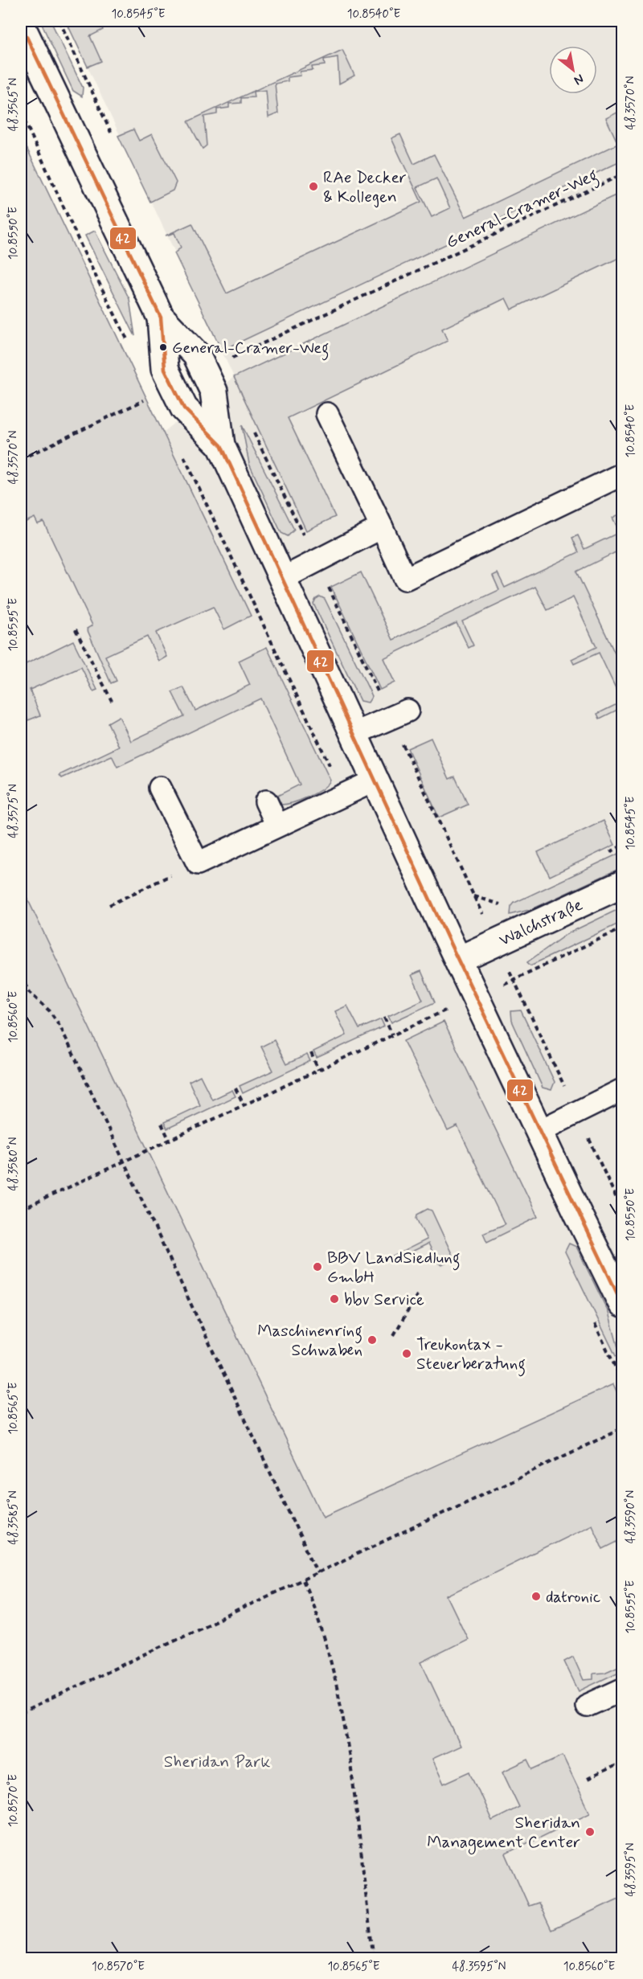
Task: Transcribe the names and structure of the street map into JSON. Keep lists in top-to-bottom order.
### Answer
{
  "streets": {
    "street": ["Walchstraße"],
    "path": ["General-Cramer-Weg"]
  },
  "parks": ["Sheridan Park"],
  "places": [
    "RAe Decker & Kollegen",
    "General-Cramer-Weg",
    "BBV LandSiedlung GmbH",
    "bbv Service",
    "Maschinenring Schwaben",
    "Treukontax - Steuerberatung",
    "datronic",
    "Sheridan Management Center"
  ],
  "lines": ["transit line 42"],
  "north": "bottom right",
  "coordinates": [
    "10.8545°E",
    "10.8540°E",
    "48.3570°N",
    "48.3565°N",
    "10.8550°E",
    "10.8555°E",
    "48.3575°N",
    "10.8560°E",
    "48.3580°N",
    "10.8565°E",
    "48.3590°N",
    "48.3585°N",
    "10.8570°E",
    "48.3595°N"
  ]
}
